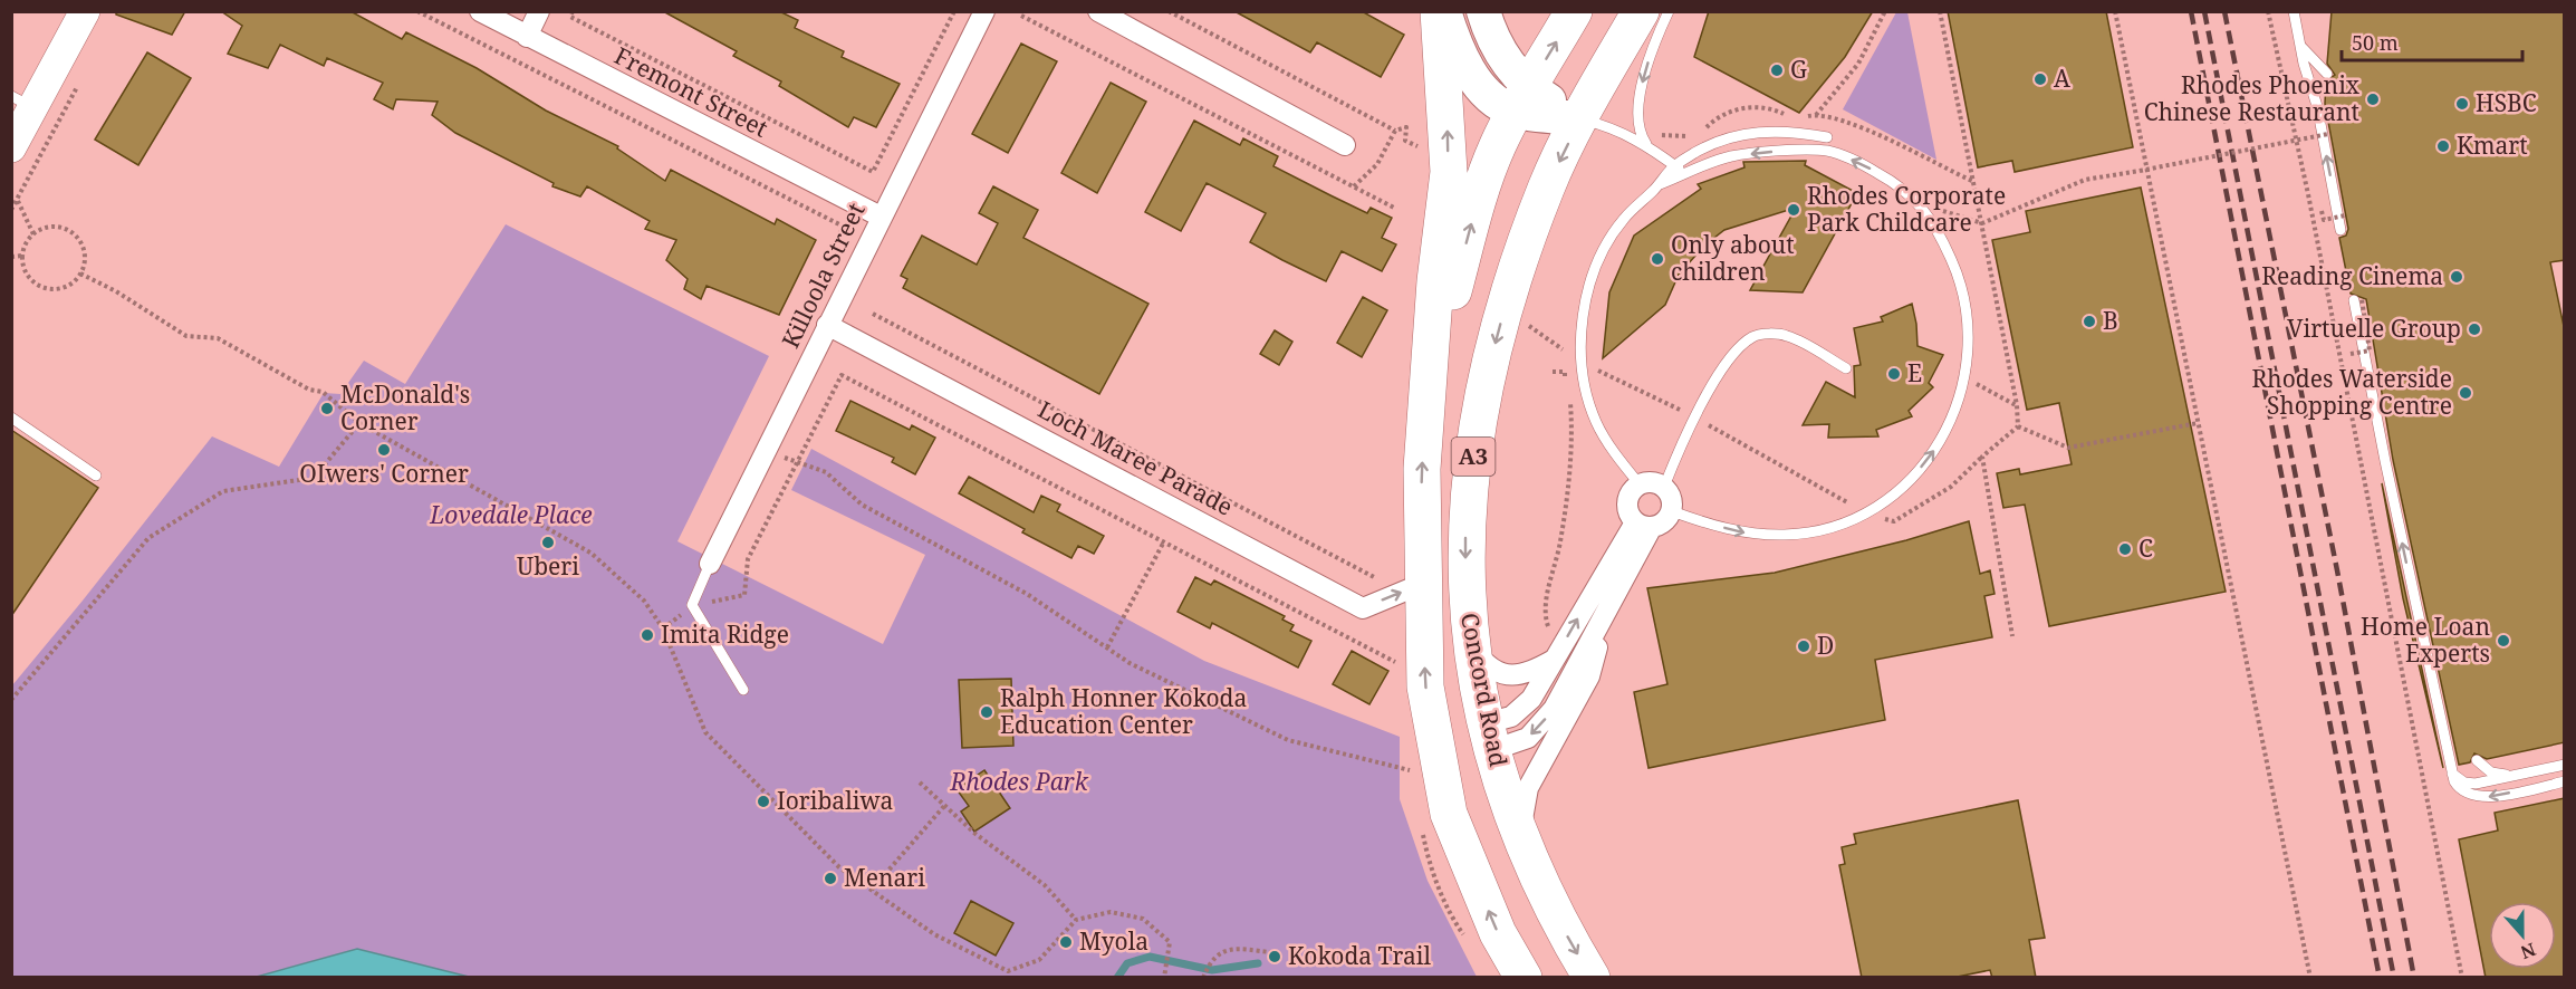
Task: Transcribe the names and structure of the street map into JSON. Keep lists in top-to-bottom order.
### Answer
{
  "streets": {
    "highway": ["A3", "Concord Road"],
    "street": ["Fremont Street", "Killoola Street", "Loch Maree Parade"]
  },
  "crossings": [
    ["Fremont Street", "Killoola Street"],
    ["Killoola Street", "Loch Maree Parade"],
    ["A3", "Concord Road"],
    ["Loch Maree Parade", "Concord Road"]
  ],
  "one_way": ["Loch Maree Parade"],
  "parks": ["Lovedale Place", "Rhodes Park"],
  "places": [
    "G",
    "A",
    "Rhodes Phoenix Chinese Restaurant",
    "HSBC",
    "Kmart",
    "Rhodes Corporate Park Childcare",
    "Only about children",
    "Reading Cinema",
    "B",
    "Virtuelle Group",
    "E",
    "Rhodes Waterside Shopping Centre",
    "McDonald's Corner",
    "OIwers' Corner",
    "Uberi",
    "C",
    "Imita Ridge",
    "Home Loan Experts",
    "D",
    "Ralph Honner Kokoda Education Center",
    "Ioribaliwa",
    "Menari",
    "Myola",
    "Kokoda Trail"
  ],
  "scale_bar": "50 m",
  "north": "bottom"
}
